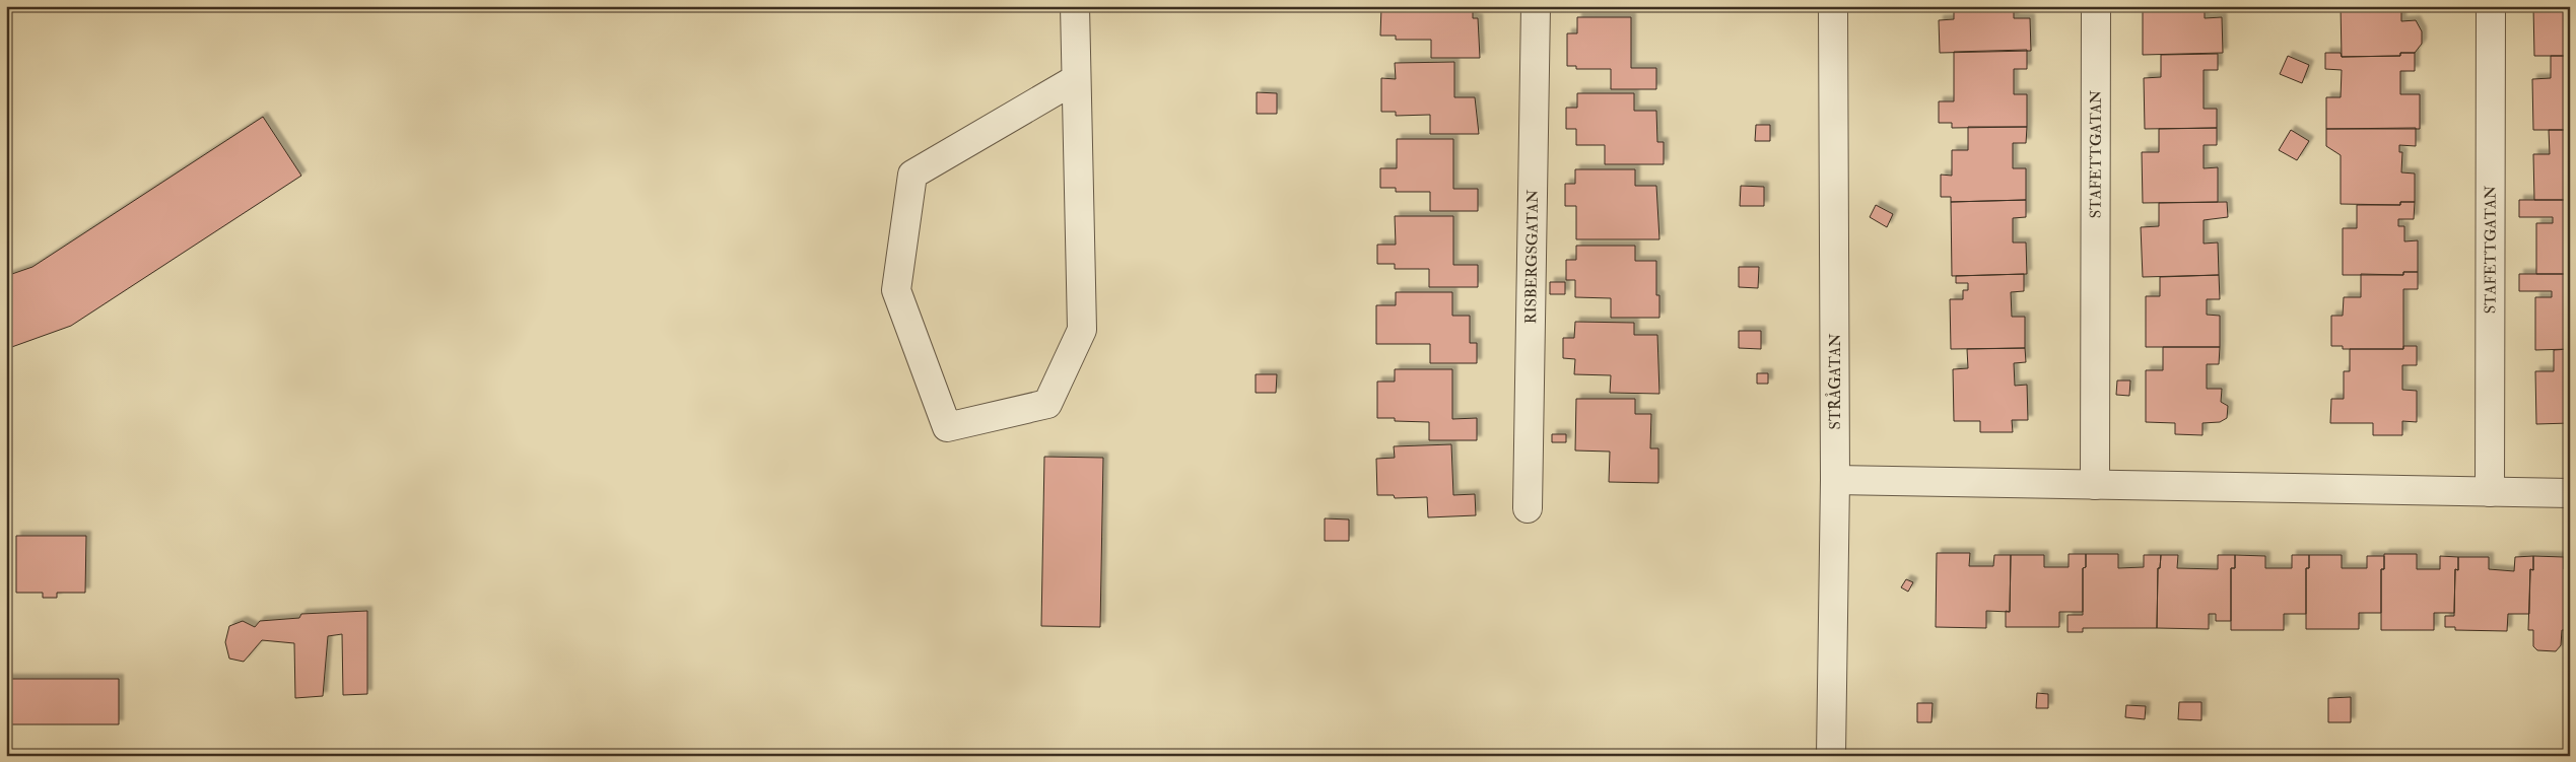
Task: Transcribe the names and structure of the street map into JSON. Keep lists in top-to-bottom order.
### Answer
{
  "streets": {
    "street": ["STAFETTGATAN", "RISBERGSGATAN", "STRÅGATAN"]
  }
}
